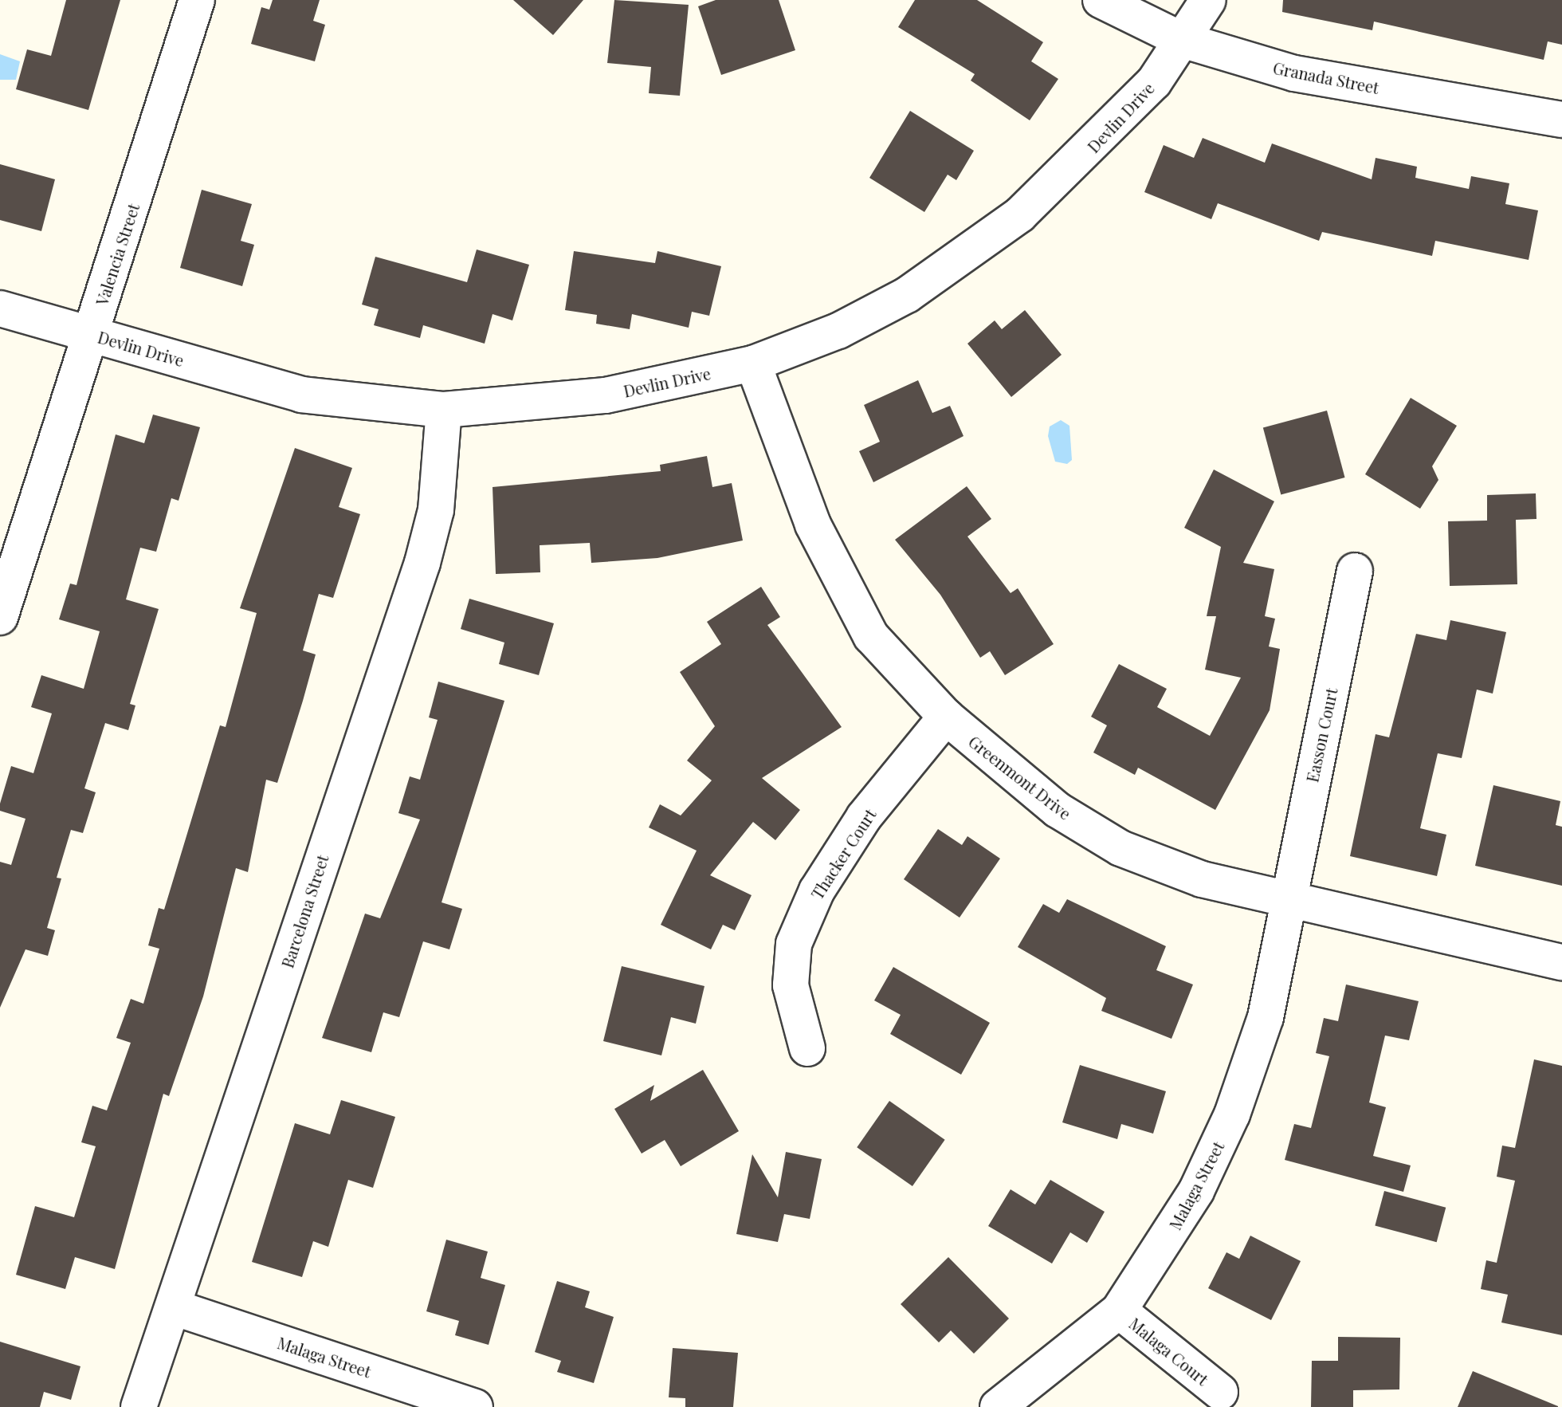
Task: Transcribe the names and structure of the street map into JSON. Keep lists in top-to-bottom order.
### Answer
{
  "streets": {
    "street": [
      "Granada Street",
      "Devlin Drive",
      "Valencia Street",
      "Easson Court",
      "Greenmont Drive",
      "Thacker Court",
      "Barcelona Street",
      "Malaga Street",
      "Malaga Court"
    ]
  },
  "crossings": [
    ["Granada Street", "Devlin Drive"],
    ["Devlin Drive", "Valencia Street"],
    ["Devlin Drive", "Greenmont Drive"],
    ["Devlin Drive", "Barcelona Street"],
    ["Easson Court", "Greenmont Drive"],
    ["Easson Court", "Malaga Street"],
    ["Greenmont Drive", "Thacker Court"],
    ["Greenmont Drive", "Malaga Street"],
    ["Barcelona Street", "Malaga Street"],
    ["Malaga Street", "Malaga Court"]
  ]
}
